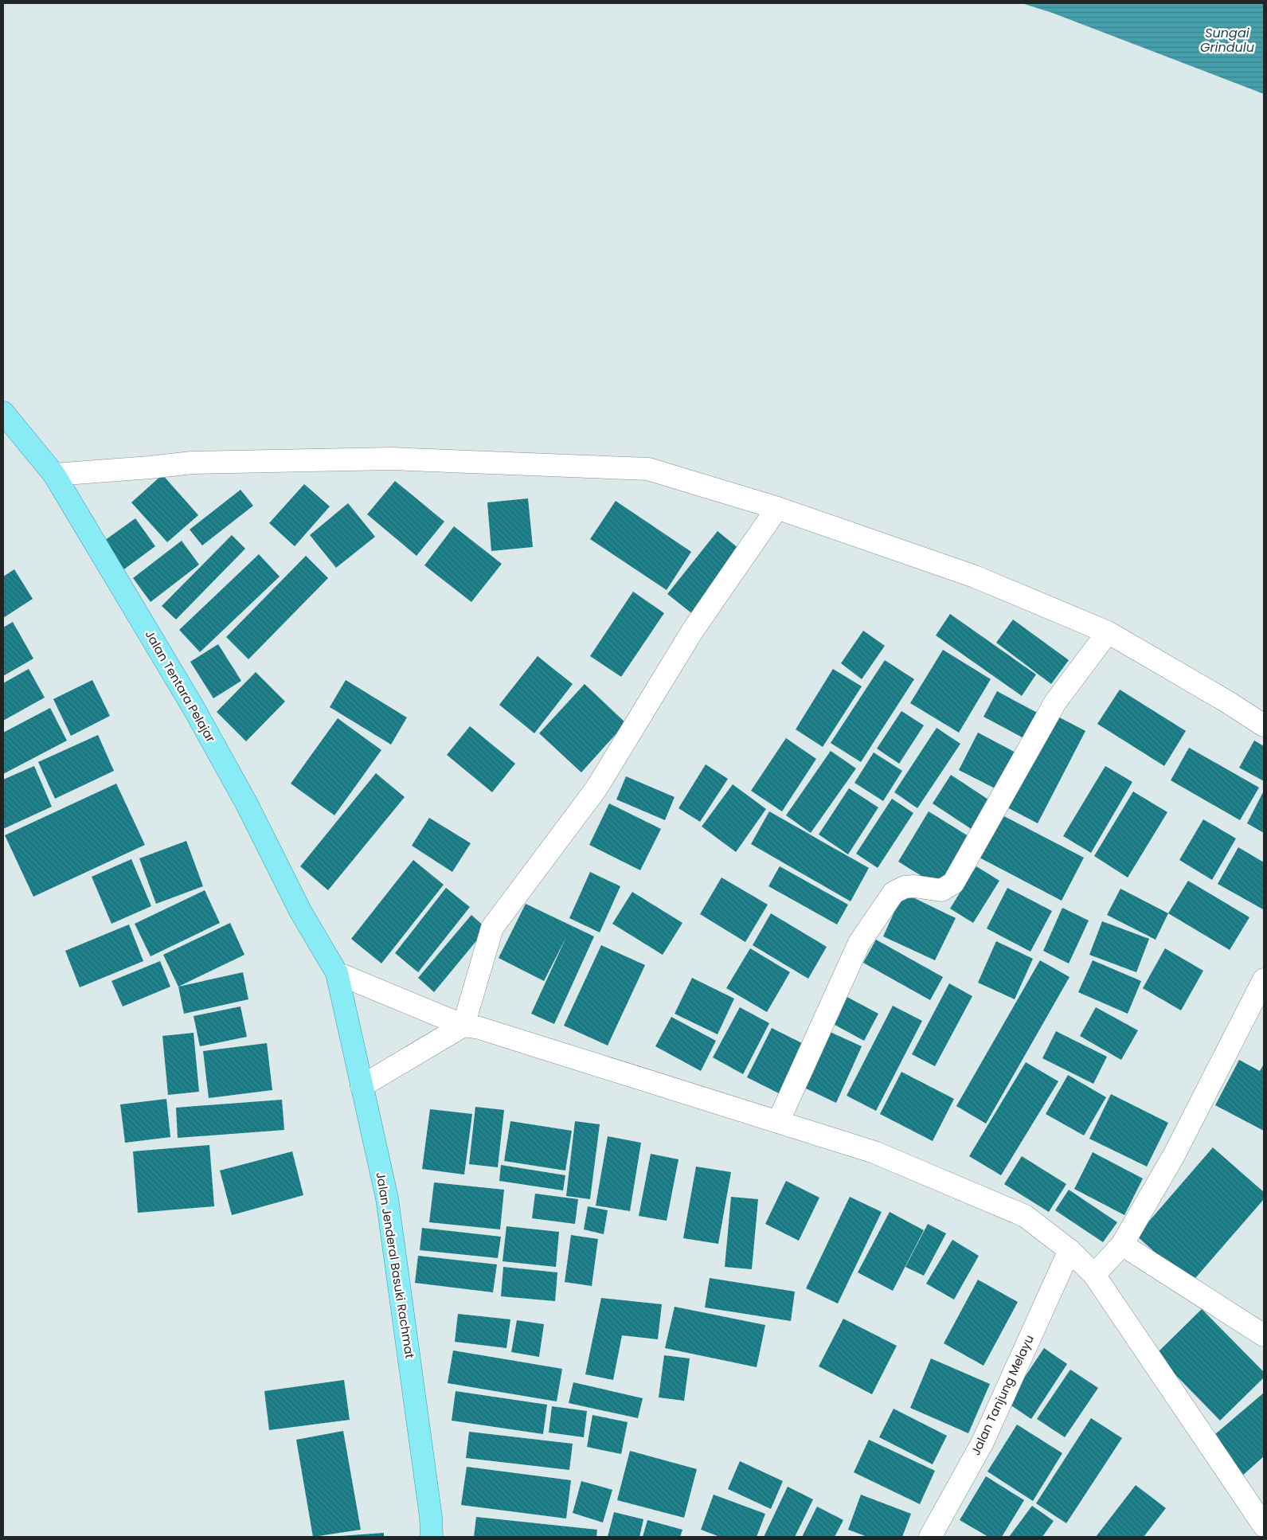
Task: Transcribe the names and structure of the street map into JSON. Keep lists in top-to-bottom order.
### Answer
{
  "streets": {
    "main road": ["Jalan Tentara Pelajar", "Jalan Jenderal Basuki Rachmat"],
    "street": ["Jalan Tanjung Melayu"]
  },
  "crossings": [
    ["Jalan Tentara Pelajar", "Jalan Jenderal Basuki Rachmat"]
  ],
  "water": ["Sungai Grindulu"]
}
